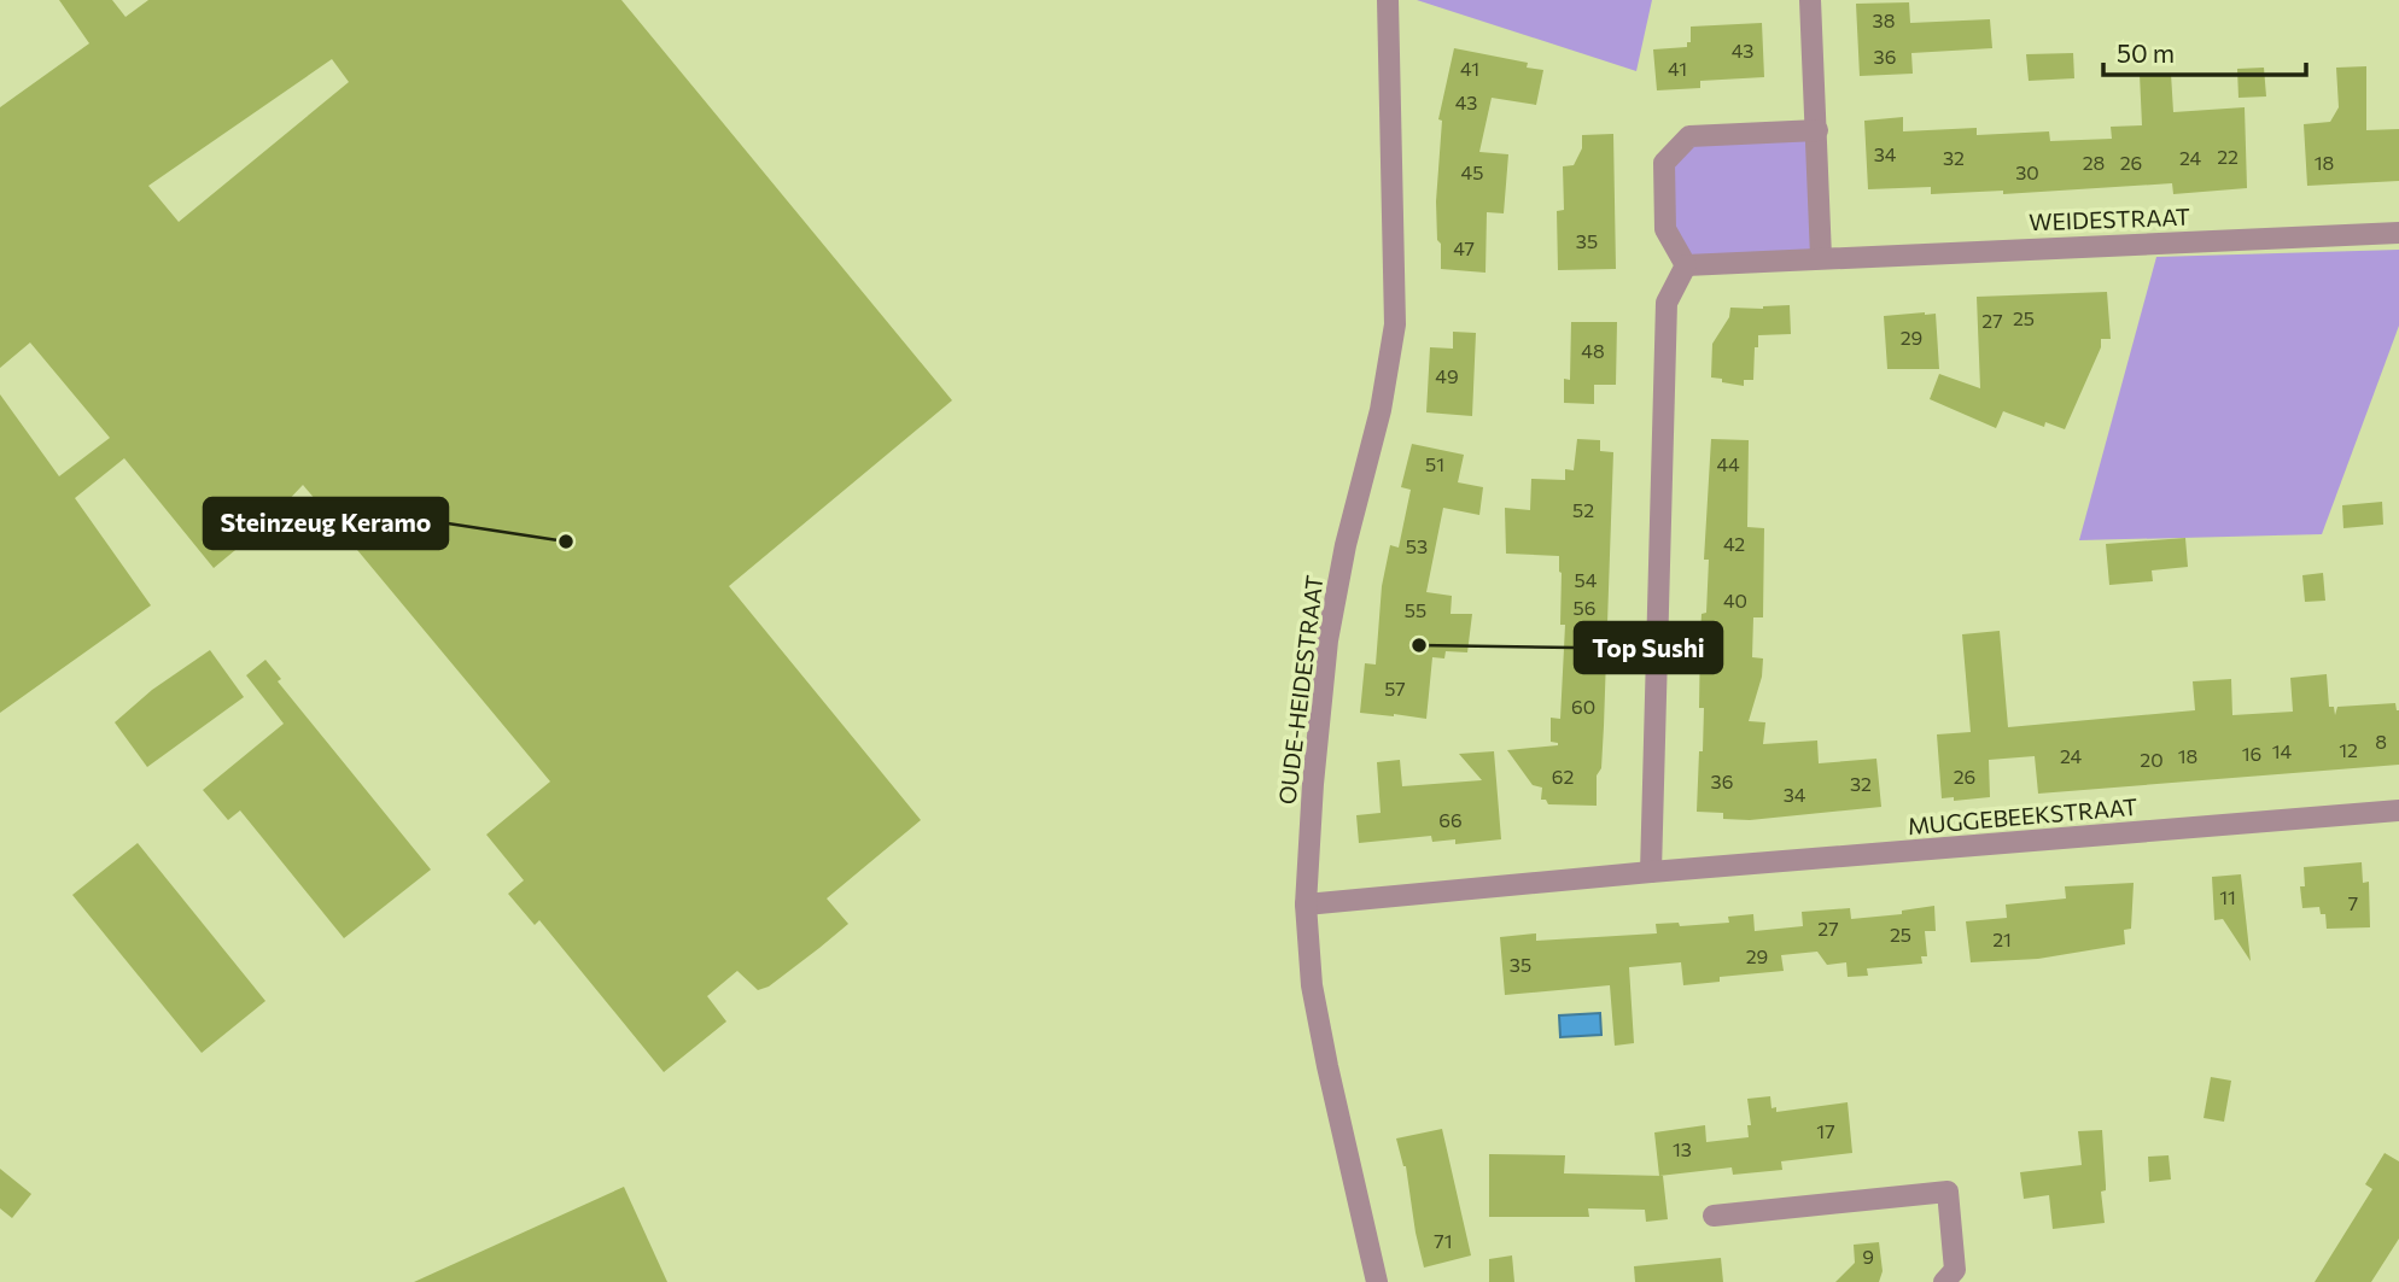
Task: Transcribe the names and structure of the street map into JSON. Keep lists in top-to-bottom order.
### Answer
{
  "streets": {
    "street": ["WEIDESTRAAT", "OUDE-HEIDESTRAAT", "MUGGEBEEKSTRAAT"]
  },
  "crossings": [
    ["OUDE-HEIDESTRAAT", "MUGGEBEEKSTRAAT"]
  ],
  "places": ["Steinzeug Keramo", "Top Sushi"],
  "house_numbers": [
    "38",
    "43",
    "36",
    "41",
    "41",
    "43",
    "34",
    "22",
    "32",
    "24",
    "28",
    "26",
    "18",
    "45",
    "30",
    "35",
    "47",
    "25",
    "27",
    "29",
    "48",
    "49",
    "51",
    "44",
    "52",
    "42",
    "53",
    "54",
    "40",
    "56",
    "55",
    "57",
    "60",
    "8",
    "12",
    "14",
    "16",
    "24",
    "18",
    "20",
    "62",
    "26",
    "36",
    "32",
    "34",
    "66",
    "11",
    "7",
    "27",
    "25",
    "21",
    "29",
    "35",
    "17",
    "13",
    "71",
    "9"
  ],
  "scale_bar": "50 m"
}
